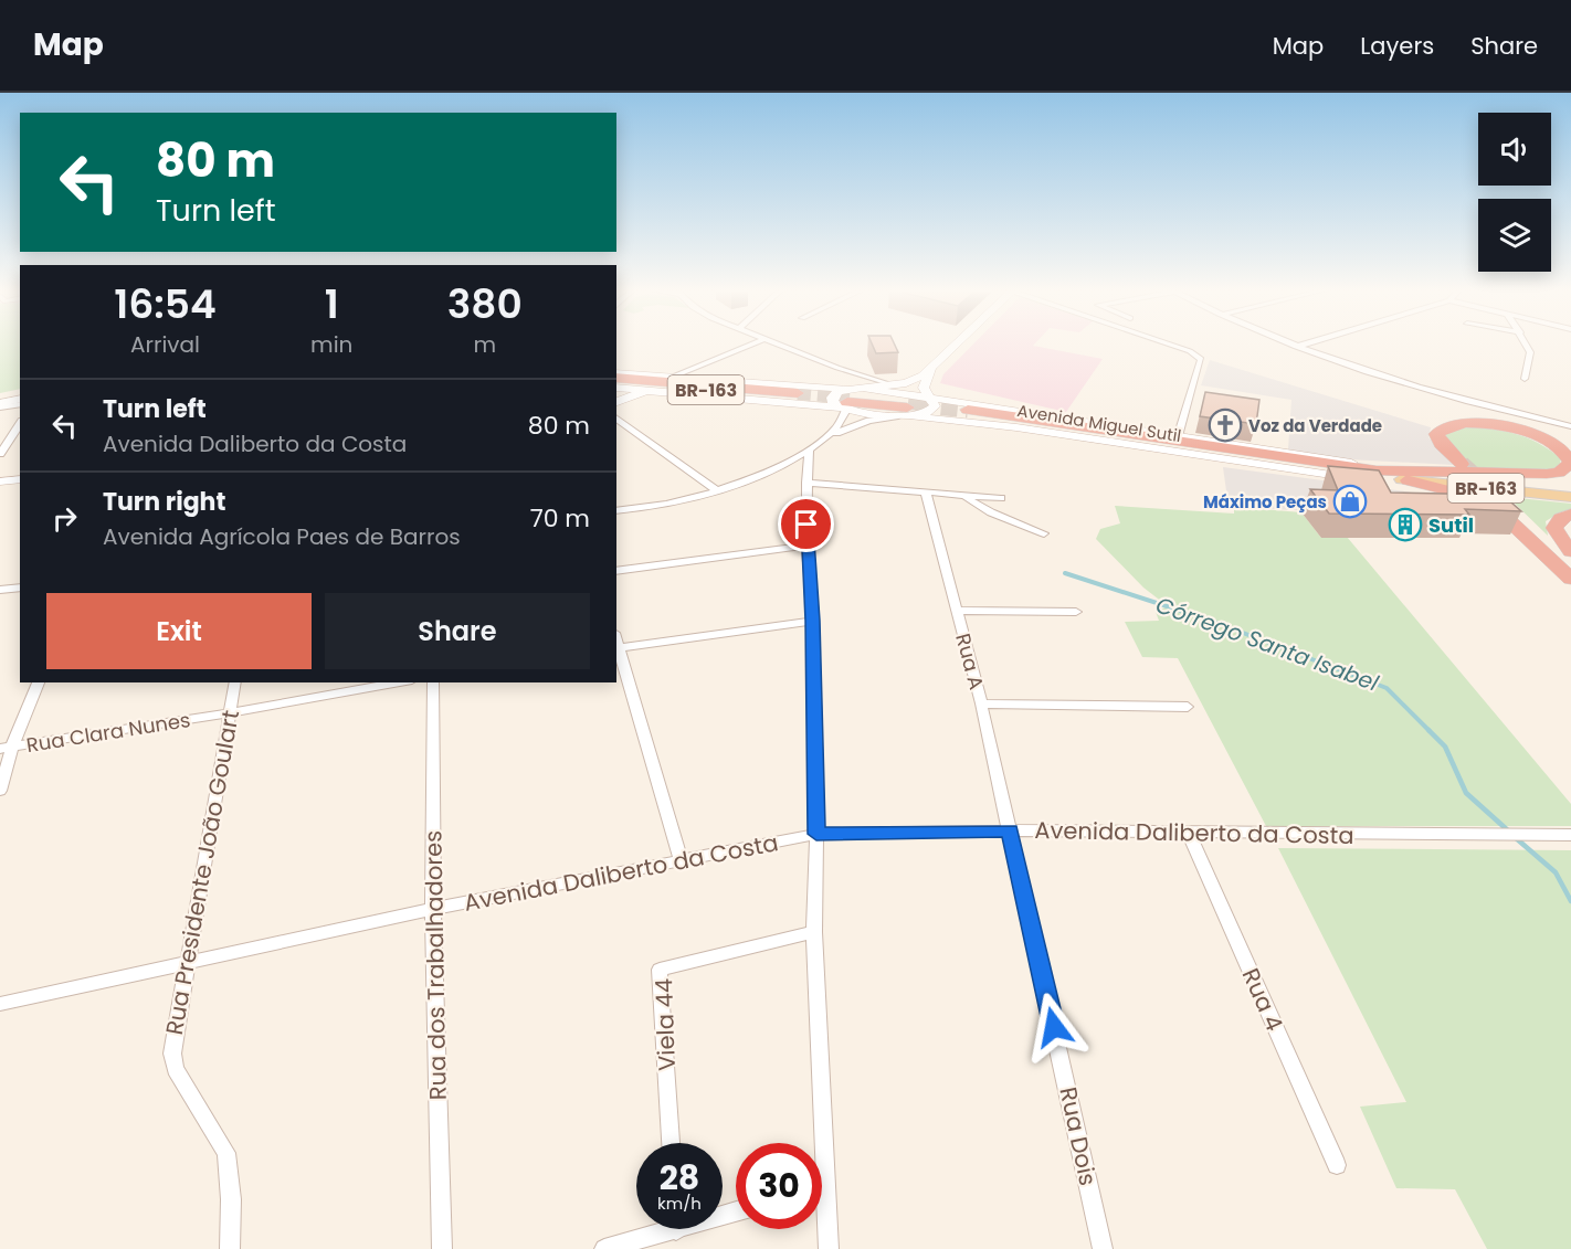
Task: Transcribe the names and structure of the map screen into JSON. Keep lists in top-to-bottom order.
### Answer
{
  "streets": {
    "highway": ["BR-163", "Avenida Miguel Sutil"],
    "street": [
      "Rua A",
      "Rua Clara Nunes",
      "Avenida Daliberto da Costa",
      "Rua Presidente João Goulart",
      "Rua dos Trabalhadores",
      "Rua 4",
      "Viela 44",
      "Rua Dois"
    ]
  },
  "crossings": [
    ["BR-163", "Avenida Miguel Sutil"],
    ["Rua A", "Avenida Daliberto da Costa"],
    ["Rua A", "Rua Dois"],
    ["Rua Clara Nunes", "Rua Presidente João Goulart"],
    ["Avenida Daliberto da Costa", "Rua Presidente João Goulart"],
    ["Avenida Daliberto da Costa", "Rua dos Trabalhadores"],
    ["Avenida Daliberto da Costa", "Rua 4"],
    ["Avenida Daliberto da Costa", "Rua Dois"]
  ],
  "water": ["Córrego Santa Isabel"],
  "places": {
    "church": ["Voz da Verdade"],
    "shop": ["Máximo Peças"],
    "building": ["Sutil"]
  },
  "page": {
    "header": "Map",
    "nav": ["Map", "Layers", "Share"],
    "turn": ["80 m", "Turn left"],
    "eta": [
      "16:54",
      "Arrival",
      "1",
      "min",
      "380",
      "m"
    ],
    "list": [
      {
        "name": "Turn left",
        "note": "Avenida Daliberto da Costa",
        "value": "80 m"
      },
      {
        "name": "Turn right",
        "note": "Avenida Agrícola Paes de Barros",
        "value": "70 m"
      }
    ],
    "buttons": ["Exit", "Share"],
    "speed": "28 km/h",
    "limit": "30"
  }
}
